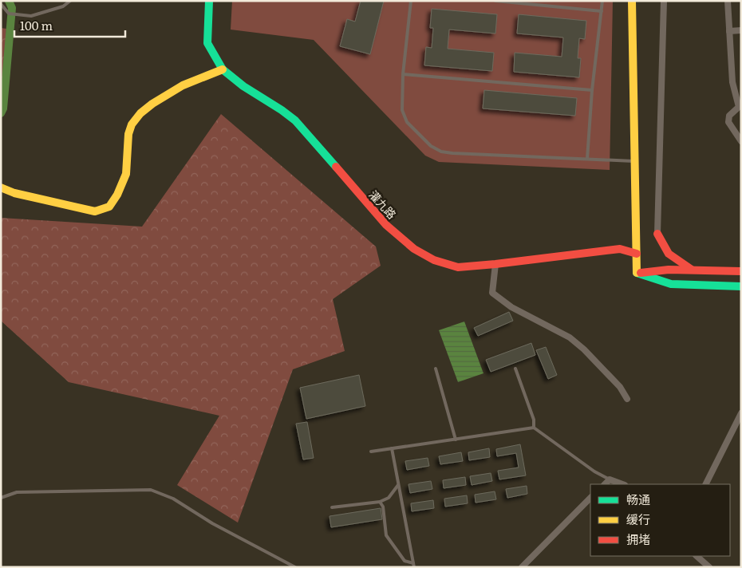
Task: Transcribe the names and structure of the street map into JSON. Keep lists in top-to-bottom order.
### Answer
{
  "streets": {
    "street": ["灌九路"]
  },
  "legend": ["畅通", "缓行", "拥堵"],
  "scale_bar": "100 m"
}
